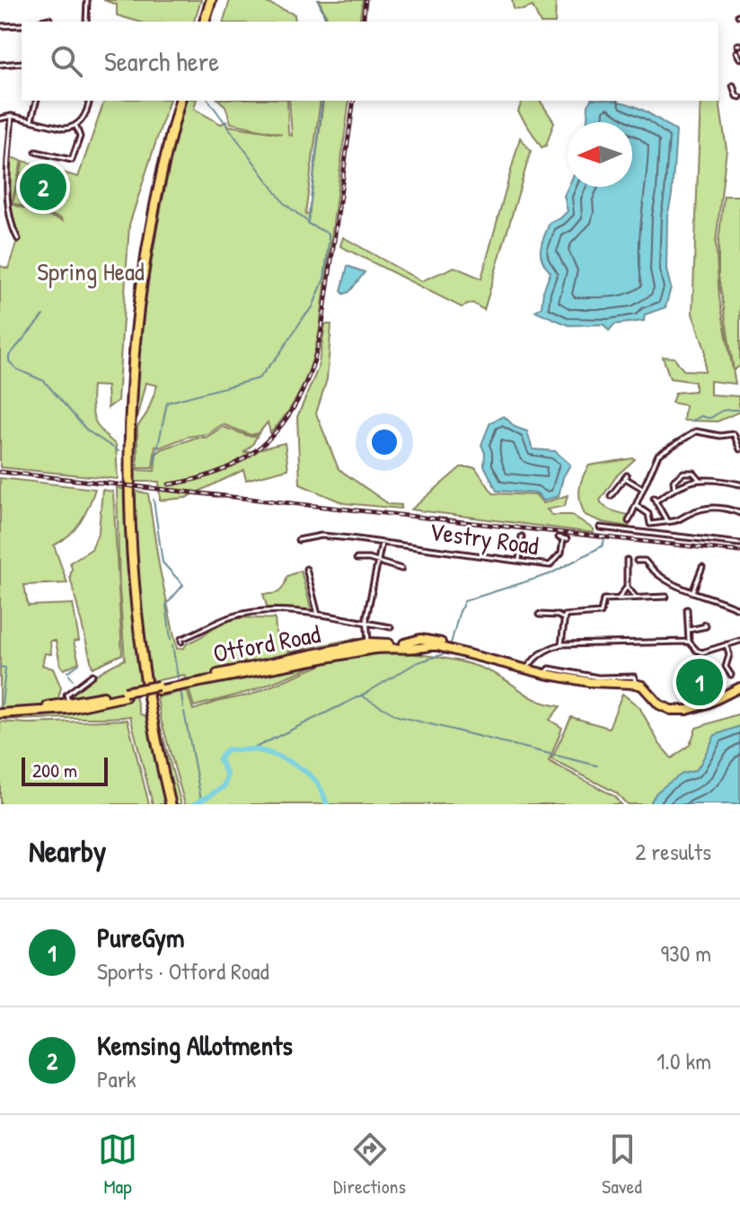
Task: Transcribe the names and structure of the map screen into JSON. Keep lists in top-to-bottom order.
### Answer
{
  "streets": {
    "main road": ["Otford Road"],
    "street": ["Vestry Road"]
  },
  "parks": ["Spring Head"],
  "scale_bar": "200 m",
  "north": "left",
  "page": {
    "search": "Search here",
    "pins": ["2", "1"],
    "scale": "200 m",
    "heading": ["Nearby", "2 results"],
    "list": [
      {
        "mark": "1",
        "name": "PureGym",
        "note": "Sports · Otford Road",
        "value": "930 m"
      },
      {
        "mark": "2",
        "name": "Kemsing Allotments",
        "note": "Park",
        "value": "1.0 km"
      }
    ],
    "nav": ["Map", "Directions", "Saved"]
  }
}
